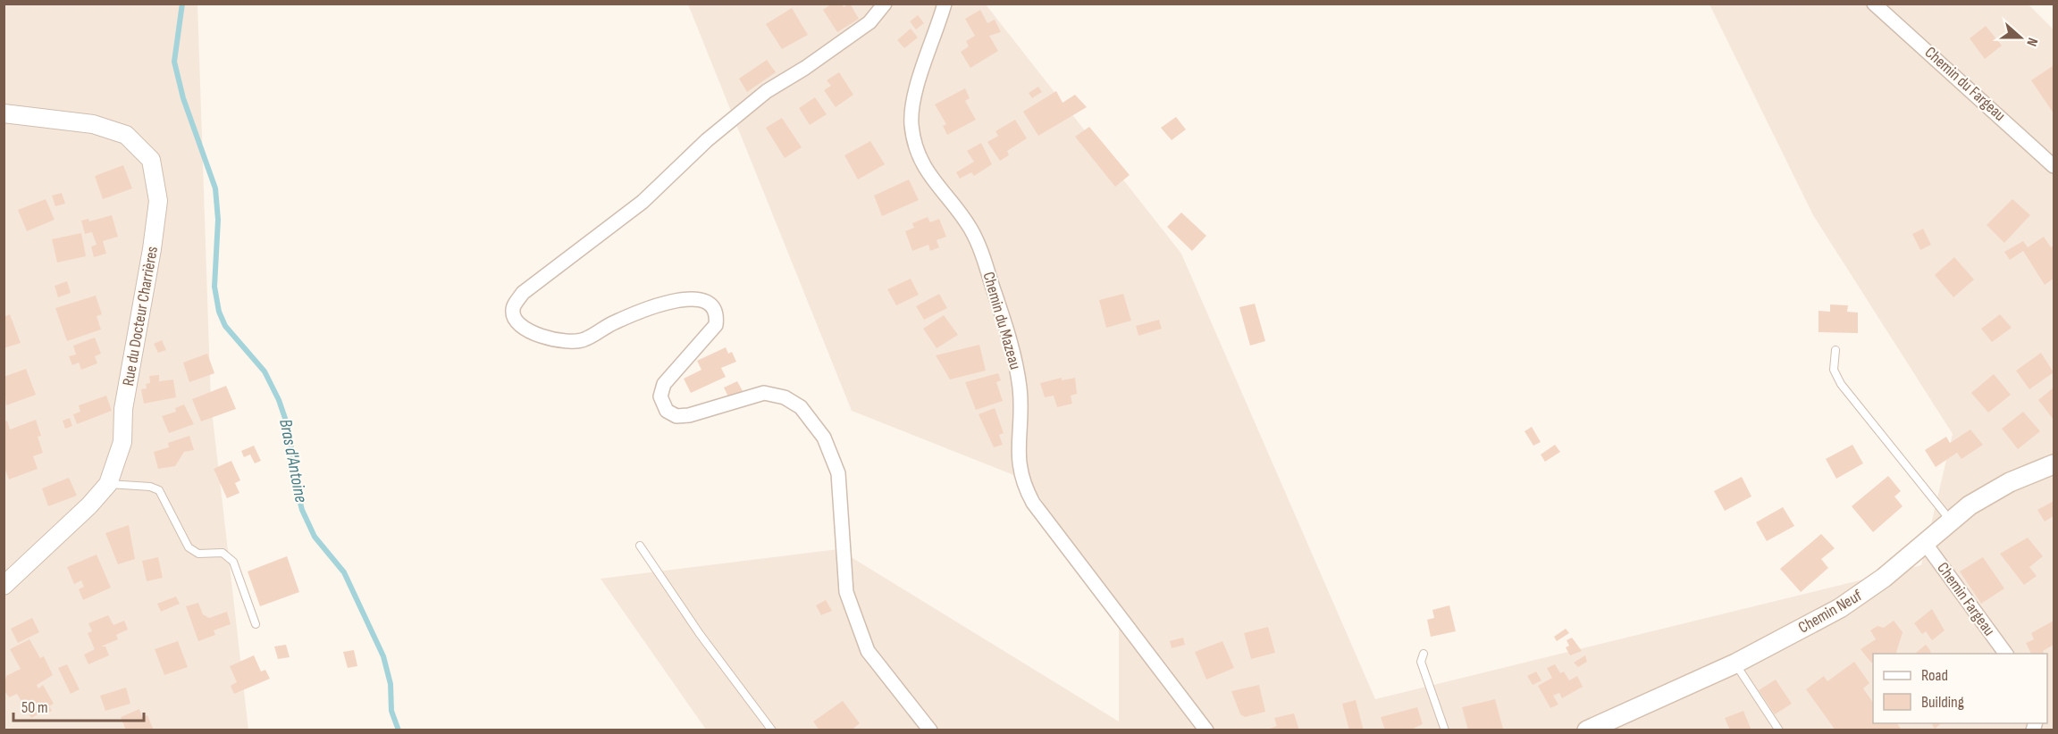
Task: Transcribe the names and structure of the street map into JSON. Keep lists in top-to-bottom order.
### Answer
{
  "streets": {
    "main road": ["Chemin Neuf"],
    "street": [
      "Chemin du Fargeau",
      "Rue du Docteur Charrières",
      "Chemin du Mazeau",
      "Chemin Fargeau"
    ]
  },
  "crossings": [
    ["Chemin Fargeau", "Chemin Neuf"]
  ],
  "water": ["Bras d'Antoine"],
  "legend": ["Road", "Building"],
  "scale_bar": "50 m",
  "north": "right"
}
